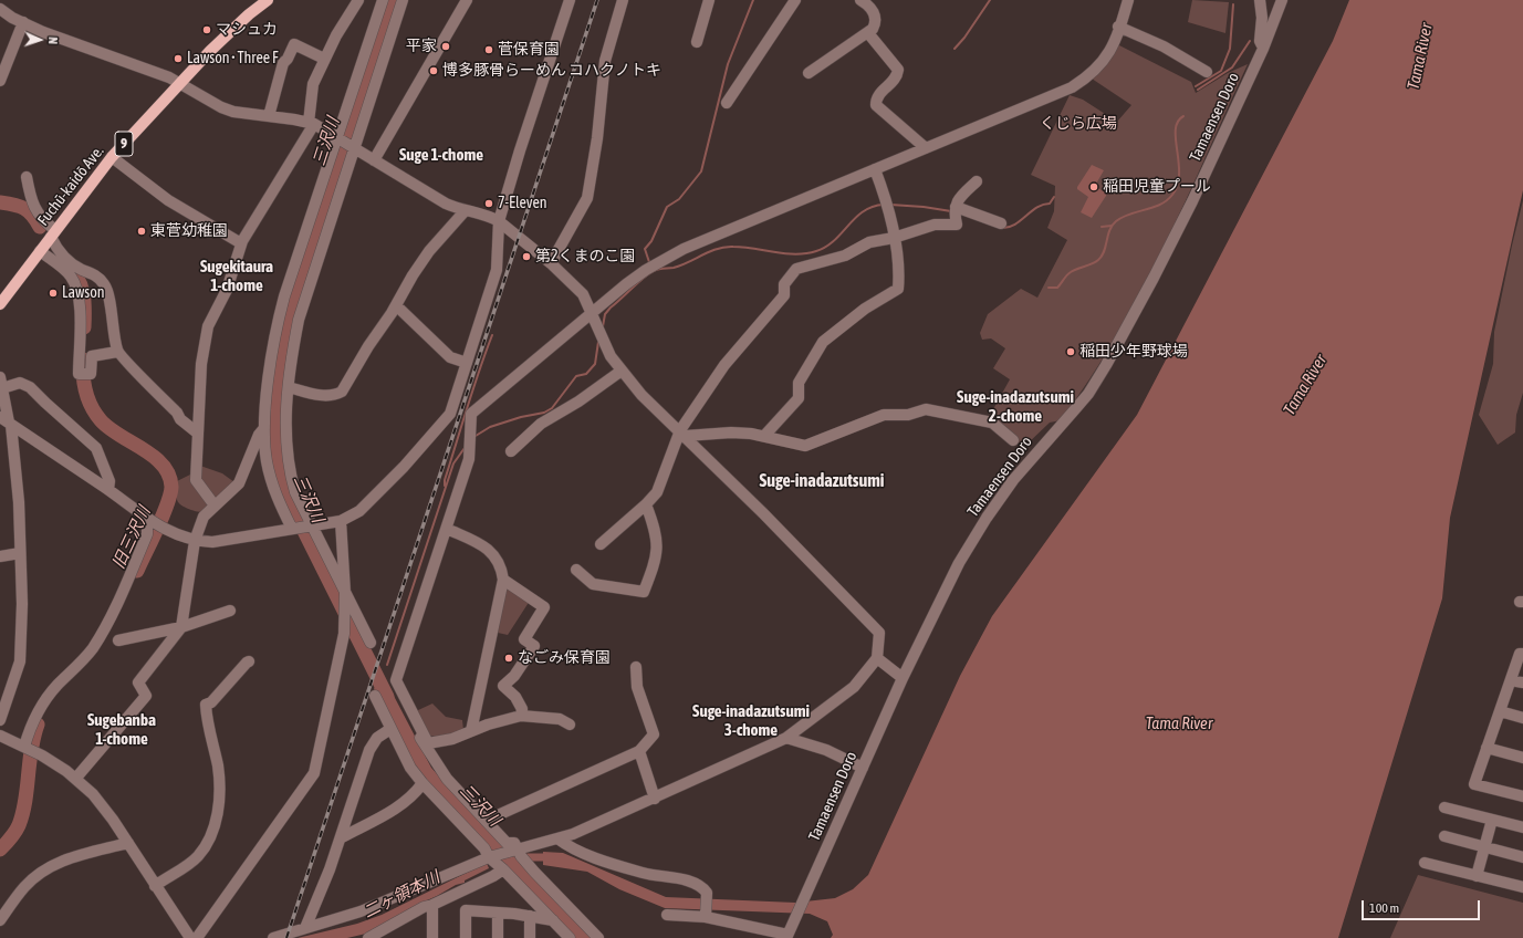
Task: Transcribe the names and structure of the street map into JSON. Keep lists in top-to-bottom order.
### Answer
{
  "streets": {
    "main road": ["9", "Fuchū-kaidō Ave."],
    "street": ["Tamaensen Doro"]
  },
  "districts": [
    "Suge 1-chome",
    "Sugekitaura 1-chome",
    "Suge-inadazutsumi 2-chome",
    "Suge-inadazutsumi",
    "Suge-inadazutsumi 3-chome",
    "Sugebanba 1-chome"
  ],
  "water": [
    "Tama River",
    "三沢川",
    "旧三沢川",
    "二ヶ領本川"
  ],
  "parks": ["くじら広場"],
  "places": [
    "マシュカ",
    "平家",
    "菅保育園",
    "Lawson･Three F",
    "博多豚骨らーめん コハクノトキ",
    "稲田児童プール",
    "7-Eleven",
    "東菅幼稚園",
    "第2くまのこ園",
    "Lawson",
    "稲田少年野球場",
    "なごみ保育園"
  ],
  "scale_bar": "100 m",
  "north": "right"
}
